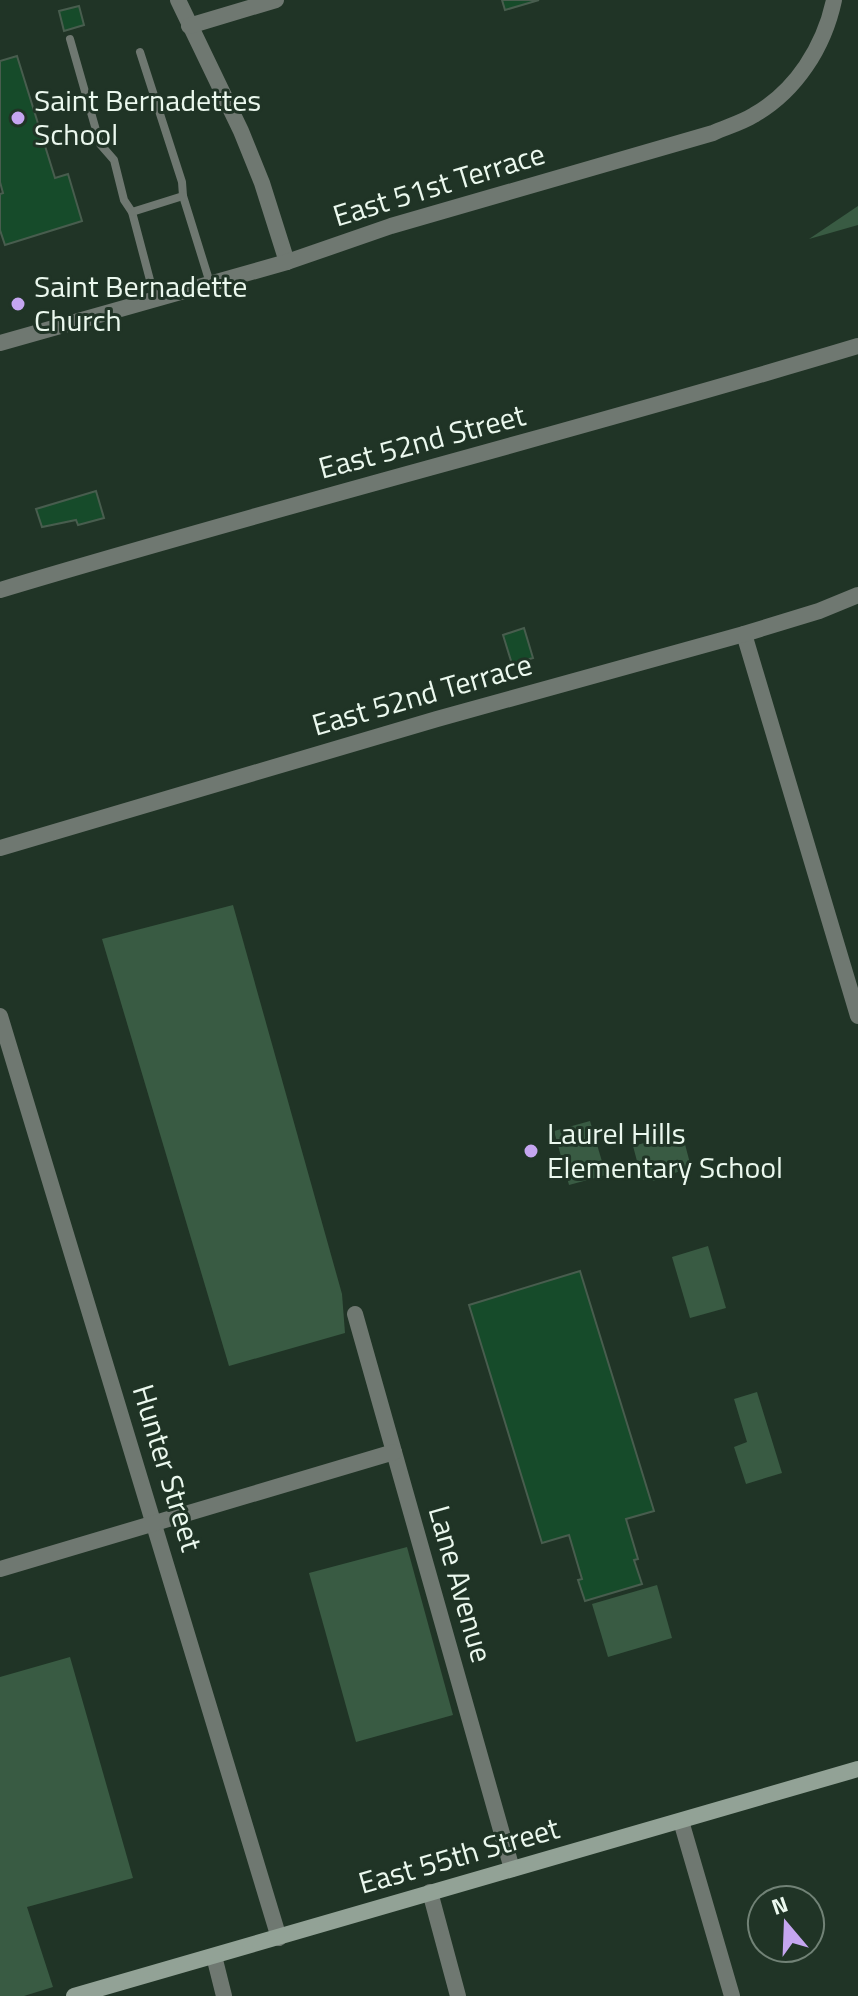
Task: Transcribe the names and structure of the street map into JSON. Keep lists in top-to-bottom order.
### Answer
{
  "streets": {
    "street": [
      "East 51st Terrace",
      "East 52nd Street",
      "East 52nd Terrace",
      "Hunter Street",
      "Lane Avenue",
      "East 55th Street"
    ]
  },
  "crossings": [
    ["Hunter Street", "East 55th Street"],
    ["Lane Avenue", "East 55th Street"]
  ],
  "places": ["Saint Bernadettes School", "Saint Bernadette Church", "Laurel Hills Elementary School"],
  "north": "top"
}
